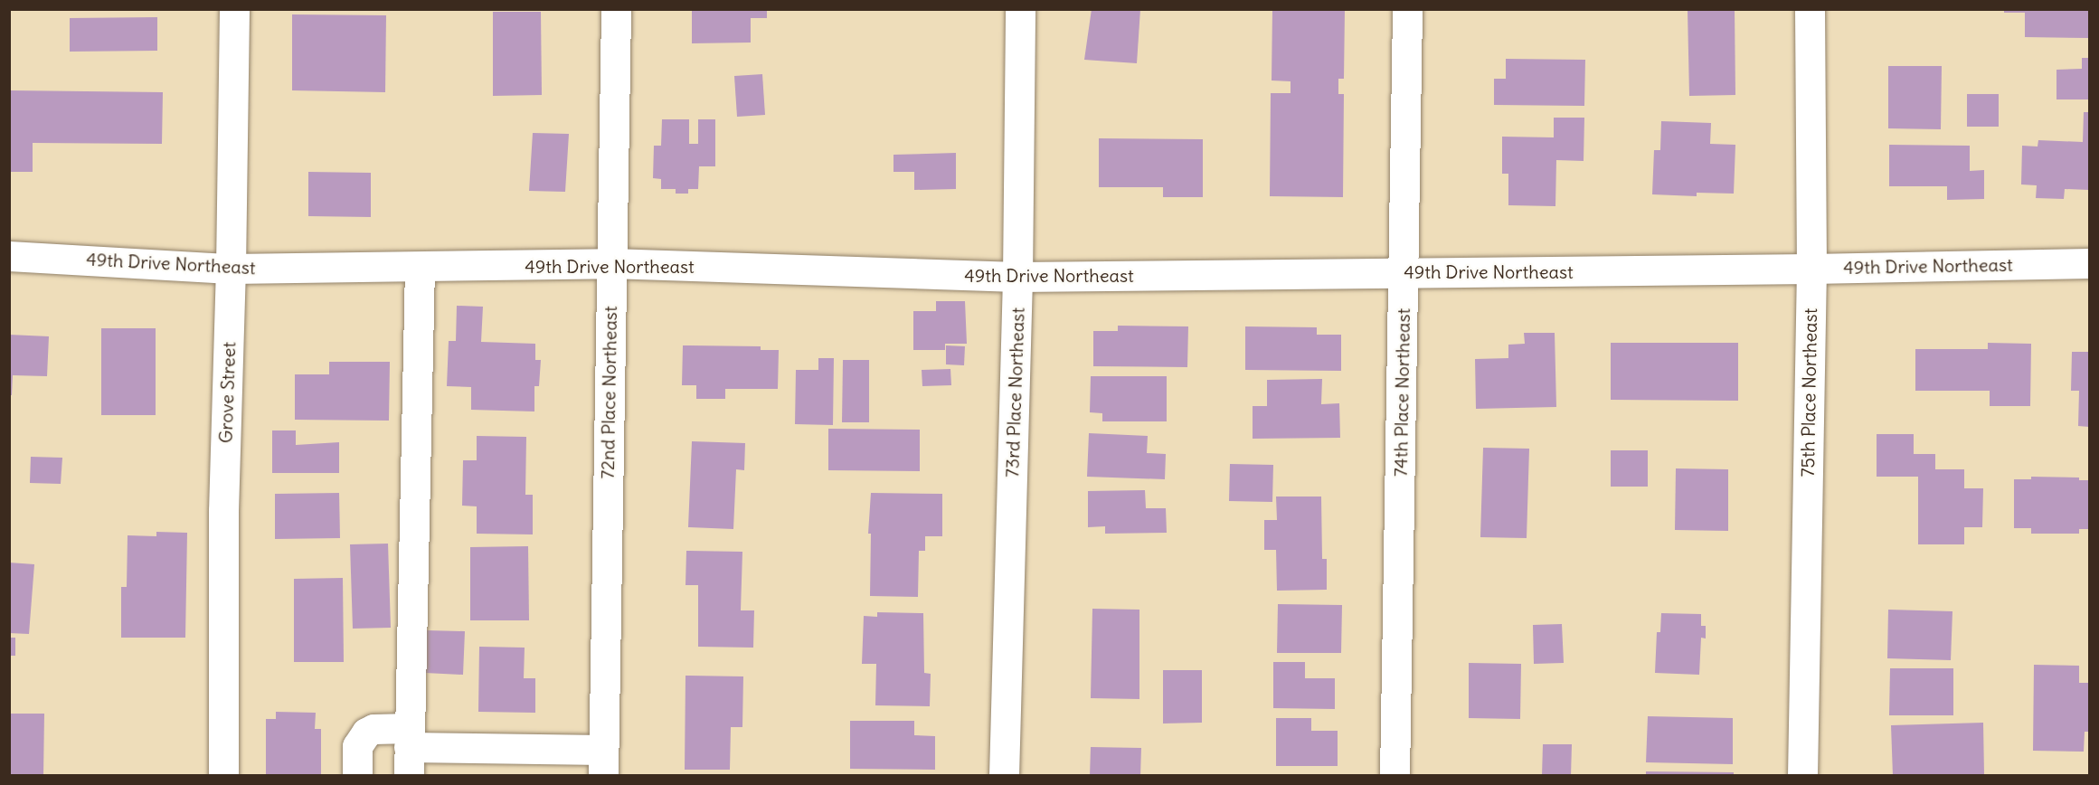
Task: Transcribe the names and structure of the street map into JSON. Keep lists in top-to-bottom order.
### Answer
{
  "streets": {
    "street": [
      "49th Drive Northeast",
      "Grove Street",
      "72nd Place Northeast",
      "73rd Place Northeast",
      "74th Place Northeast",
      "75th Place Northeast"
    ]
  },
  "crossings": [
    ["49th Drive Northeast", "Grove Street"],
    ["49th Drive Northeast", "72nd Place Northeast"],
    ["49th Drive Northeast", "73rd Place Northeast"],
    ["49th Drive Northeast", "74th Place Northeast"],
    ["49th Drive Northeast", "75th Place Northeast"]
  ]
}
